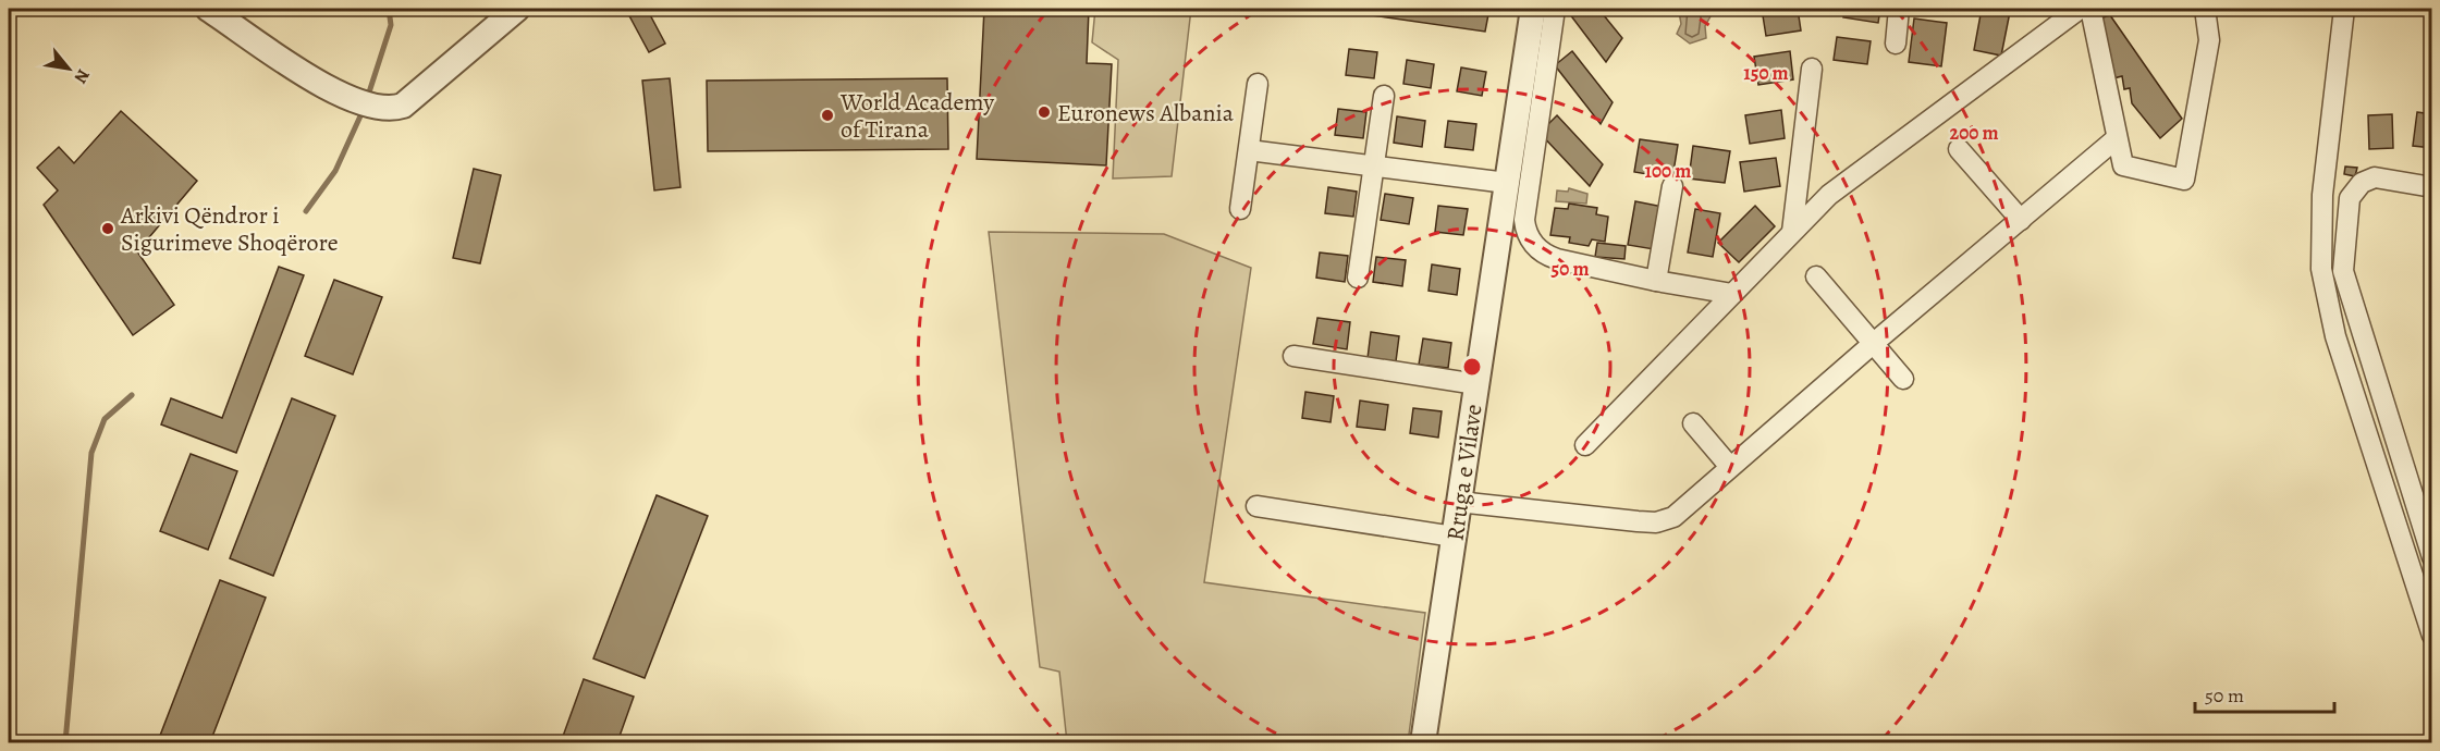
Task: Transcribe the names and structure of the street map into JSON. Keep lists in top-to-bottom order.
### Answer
{
  "streets": {
    "street": ["Rruga e Vilave"]
  },
  "places": ["Euronews Albania", "World Academy of Tirana", "Arkivi Qëndror i Sigurimeve Shoqërore"],
  "scale_bar": "50 m",
  "north": "bottom right",
  "rings": [
    "150 m",
    "200 m",
    "100 m",
    "50 m"
  ]
}
